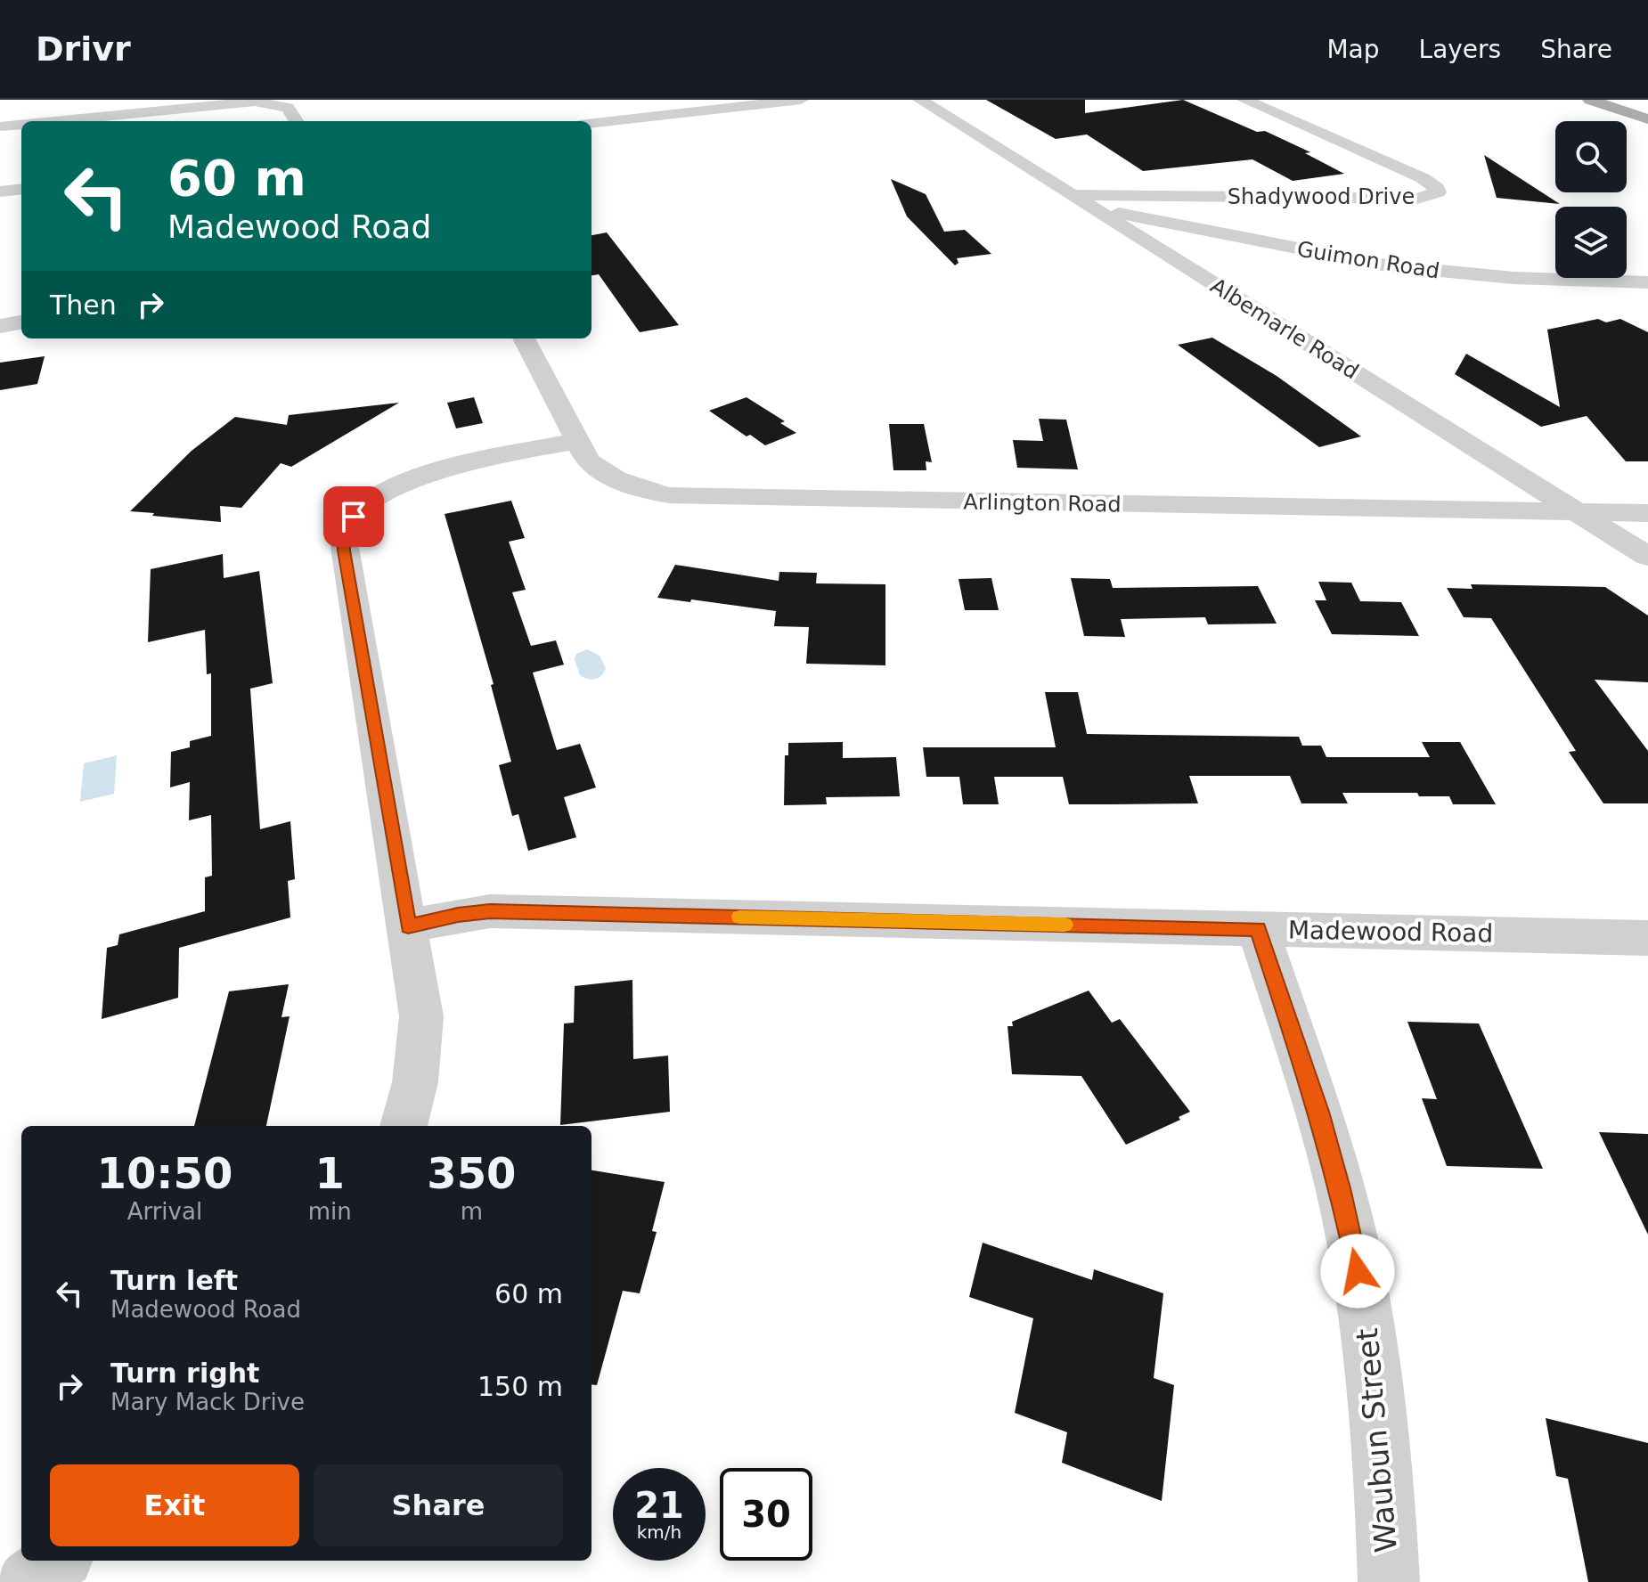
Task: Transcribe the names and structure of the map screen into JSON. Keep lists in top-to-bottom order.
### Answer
{
  "streets": {
    "street": [
      "Shadywood Drive",
      "Guimon Road",
      "Albemarle Road",
      "Arlington Road",
      "Madewood Road",
      "Waubun Street"
    ]
  },
  "crossings": [
    ["Shadywood Drive", "Albemarle Road"],
    ["Guimon Road", "Albemarle Road"],
    ["Albemarle Road", "Arlington Road"],
    ["Madewood Road", "Waubun Street"]
  ],
  "page": {
    "header": "Drivr",
    "nav": ["Map", "Layers", "Share"],
    "turn": ["60 m", "Madewood Road"],
    "then": "Then",
    "eta": [
      "10:50",
      "Arrival",
      "1",
      "min",
      "350",
      "m"
    ],
    "list": [
      {
        "name": "Turn left",
        "note": "Madewood Road",
        "value": "60 m"
      },
      {
        "name": "Turn right",
        "note": "Mary Mack Drive",
        "value": "150 m"
      }
    ],
    "buttons": ["Exit", "Share"],
    "speed": "21 km/h",
    "limit": "30"
  }
}
